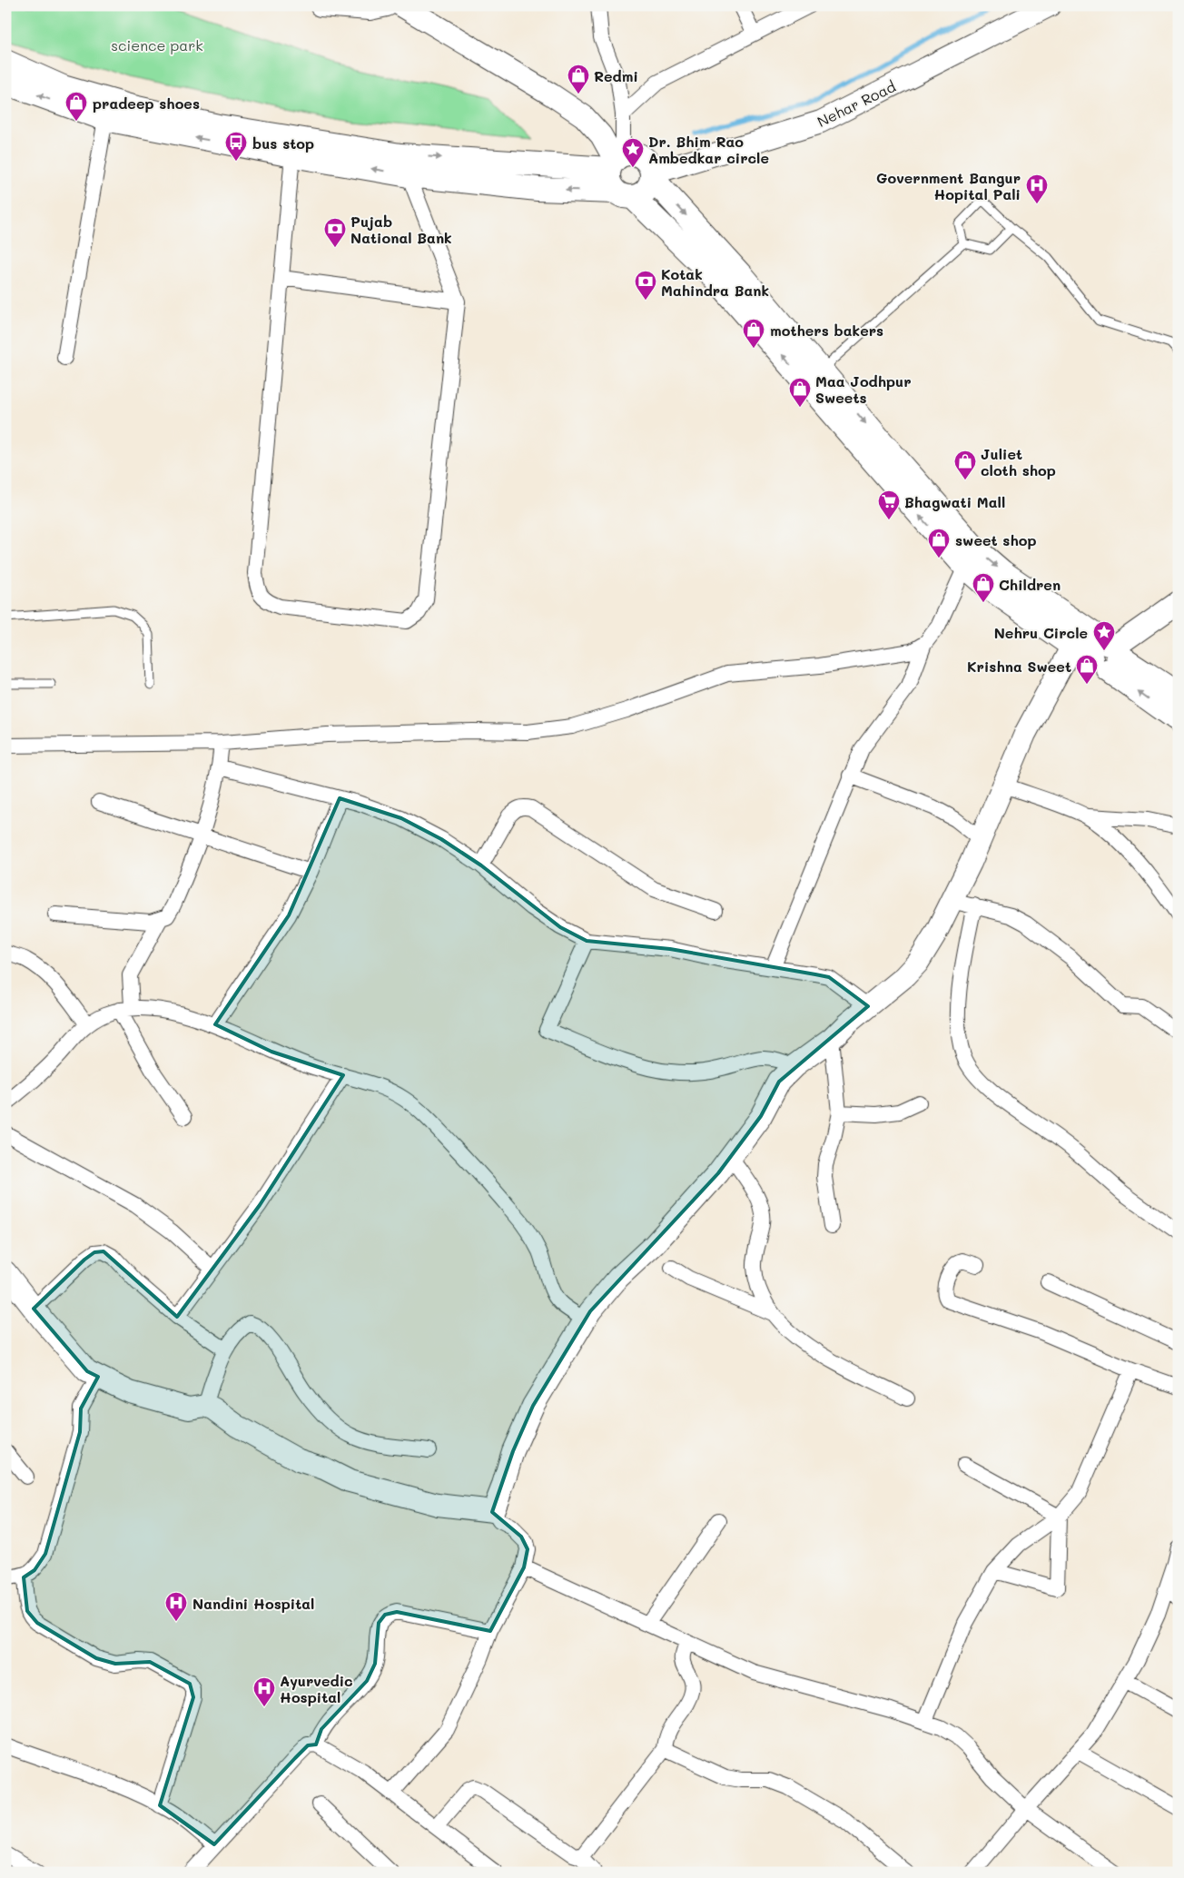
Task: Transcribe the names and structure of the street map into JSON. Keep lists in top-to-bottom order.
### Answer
{
  "streets": {
    "street": ["Nehar Road"]
  },
  "parks": ["science park"],
  "places": {
    "shop": [
      "Redmi",
      "pradeep shoes",
      "mothers bakers",
      "Maa Jodhpur Sweets",
      "Juliet cloth shop",
      "sweet shop",
      "Children",
      "Krishna Sweet"
    ],
    "bus stop": ["bus stop"],
    "place": ["Dr. Bhim Rao Ambedkar circle", "Nehru Circle"],
    "hospital": ["Government Bangur Hopital Pali", "Nandini Hospital", "Ayurvedic Hospital"],
    "bank": ["Pujab National Bank", "Kotak Mahindra Bank"],
    "supermarket": ["Bhagwati Mall"]
  }
}
